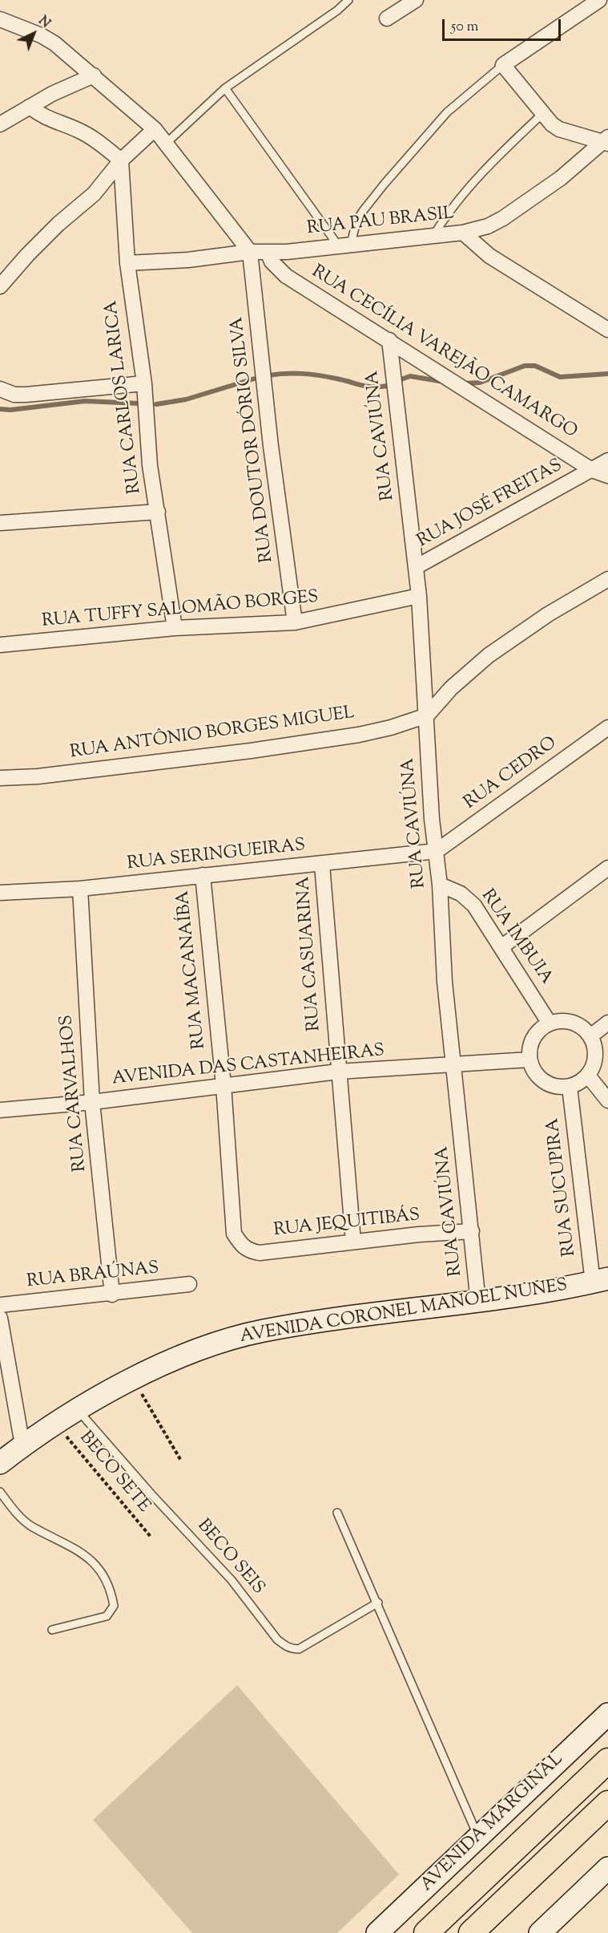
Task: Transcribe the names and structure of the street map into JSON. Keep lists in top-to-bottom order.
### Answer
{
  "streets": {
    "street": [
      "RUA PAU BRASIL",
      "RUA CECÍLIA VAREJÃO CAMARGO",
      "RUA CARLOS LARICA",
      "RUA CAVIÚNA",
      "RUA DOUTOR DÓRIO SILVA",
      "RUA JOSÉ FREITAS",
      "RUA TUFFY SALOMÃO BORGES",
      "RUA ANTÔNIO BORGES MIGUEL",
      "RUA CEDRO",
      "RUA SERINGUEIRAS",
      "RUA IMBUIA",
      "RUA CASUARINA",
      "RUA MACANAÍBA",
      "AVENIDA DAS CASTANHEIRAS",
      "RUA CARVALHOS",
      "RUA SUCUPIRA",
      "RUA JEQUITIBÁS",
      "RUA BRAÚNAS",
      "AVENIDA CORONEL MANOEL NUNES",
      "AVENIDA MARGINAL"
    ],
    "lane": ["BECO SEIS"],
    "path": ["BECO SETE"]
  },
  "crossings": [
    ["RUA PAU BRASIL", "RUA CECÍLIA VAREJÃO CAMARGO"],
    ["RUA PAU BRASIL", "RUA CARLOS LARICA"],
    ["RUA PAU BRASIL", "RUA DOUTOR DÓRIO SILVA"],
    ["RUA CECÍLIA VAREJÃO CAMARGO", "RUA CAVIÚNA"],
    ["RUA CECÍLIA VAREJÃO CAMARGO", "RUA JOSÉ FREITAS"],
    ["RUA CARLOS LARICA", "RUA TUFFY SALOMÃO BORGES"],
    ["RUA CAVIÚNA", "RUA JOSÉ FREITAS"],
    ["RUA CAVIÚNA", "RUA TUFFY SALOMÃO BORGES"],
    ["RUA CAVIÚNA", "RUA ANTÔNIO BORGES MIGUEL"],
    ["RUA CAVIÚNA", "RUA CEDRO"],
    ["RUA CAVIÚNA", "RUA SERINGUEIRAS"],
    ["RUA CAVIÚNA", "RUA IMBUIA"],
    ["RUA CAVIÚNA", "AVENIDA DAS CASTANHEIRAS"],
    ["RUA CAVIÚNA", "RUA JEQUITIBÁS"],
    ["RUA CAVIÚNA", "AVENIDA CORONEL MANOEL NUNES"],
    ["RUA DOUTOR DÓRIO SILVA", "RUA TUFFY SALOMÃO BORGES"],
    ["RUA CEDRO", "RUA SERINGUEIRAS"],
    ["RUA SERINGUEIRAS", "RUA CASUARINA"],
    ["RUA SERINGUEIRAS", "RUA MACANAÍBA"],
    ["RUA SERINGUEIRAS", "RUA CARVALHOS"],
    ["RUA IMBUIA", "AVENIDA DAS CASTANHEIRAS"],
    ["RUA IMBUIA", "RUA SUCUPIRA"],
    ["RUA CASUARINA", "AVENIDA DAS CASTANHEIRAS"],
    ["RUA CASUARINA", "RUA JEQUITIBÁS"],
    ["RUA MACANAÍBA", "AVENIDA DAS CASTANHEIRAS"],
    ["RUA MACANAÍBA", "RUA JEQUITIBÁS"],
    ["AVENIDA DAS CASTANHEIRAS", "RUA CARVALHOS"],
    ["AVENIDA DAS CASTANHEIRAS", "RUA SUCUPIRA"],
    ["RUA CARVALHOS", "RUA BRAÚNAS"],
    ["RUA SUCUPIRA", "AVENIDA CORONEL MANOEL NUNES"],
    ["AVENIDA CORONEL MANOEL NUNES", "BECO SETE"],
    ["AVENIDA CORONEL MANOEL NUNES", "BECO SEIS"]
  ],
  "scale_bar": "50 m",
  "north": "top right"
}
